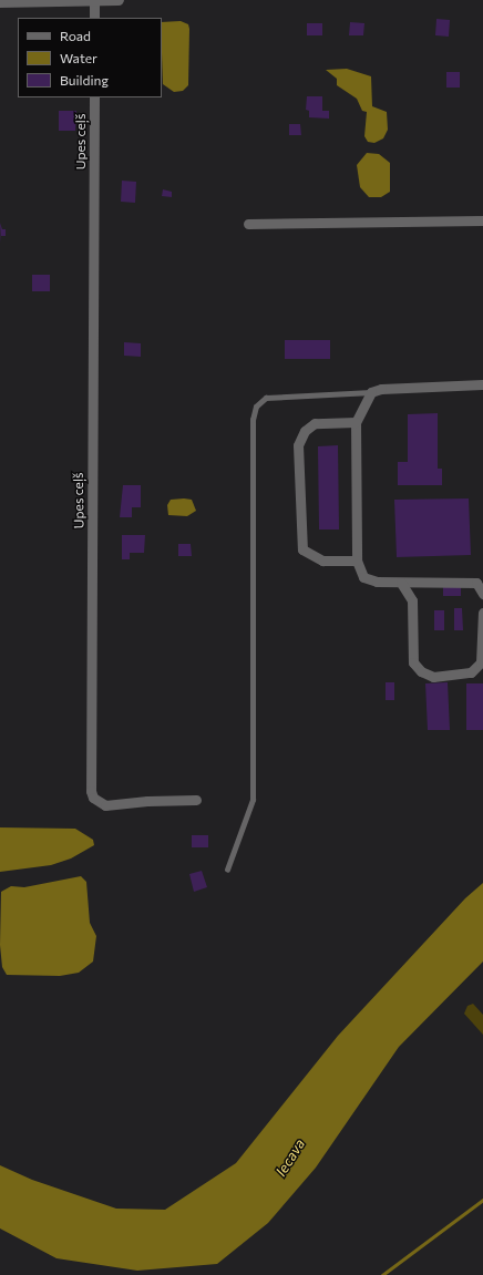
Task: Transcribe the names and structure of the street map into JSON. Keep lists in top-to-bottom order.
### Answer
{
  "streets": {
    "street": ["Upes ceļš"]
  },
  "water": ["Iecava"],
  "legend": ["Road", "Water", "Building"]
}
